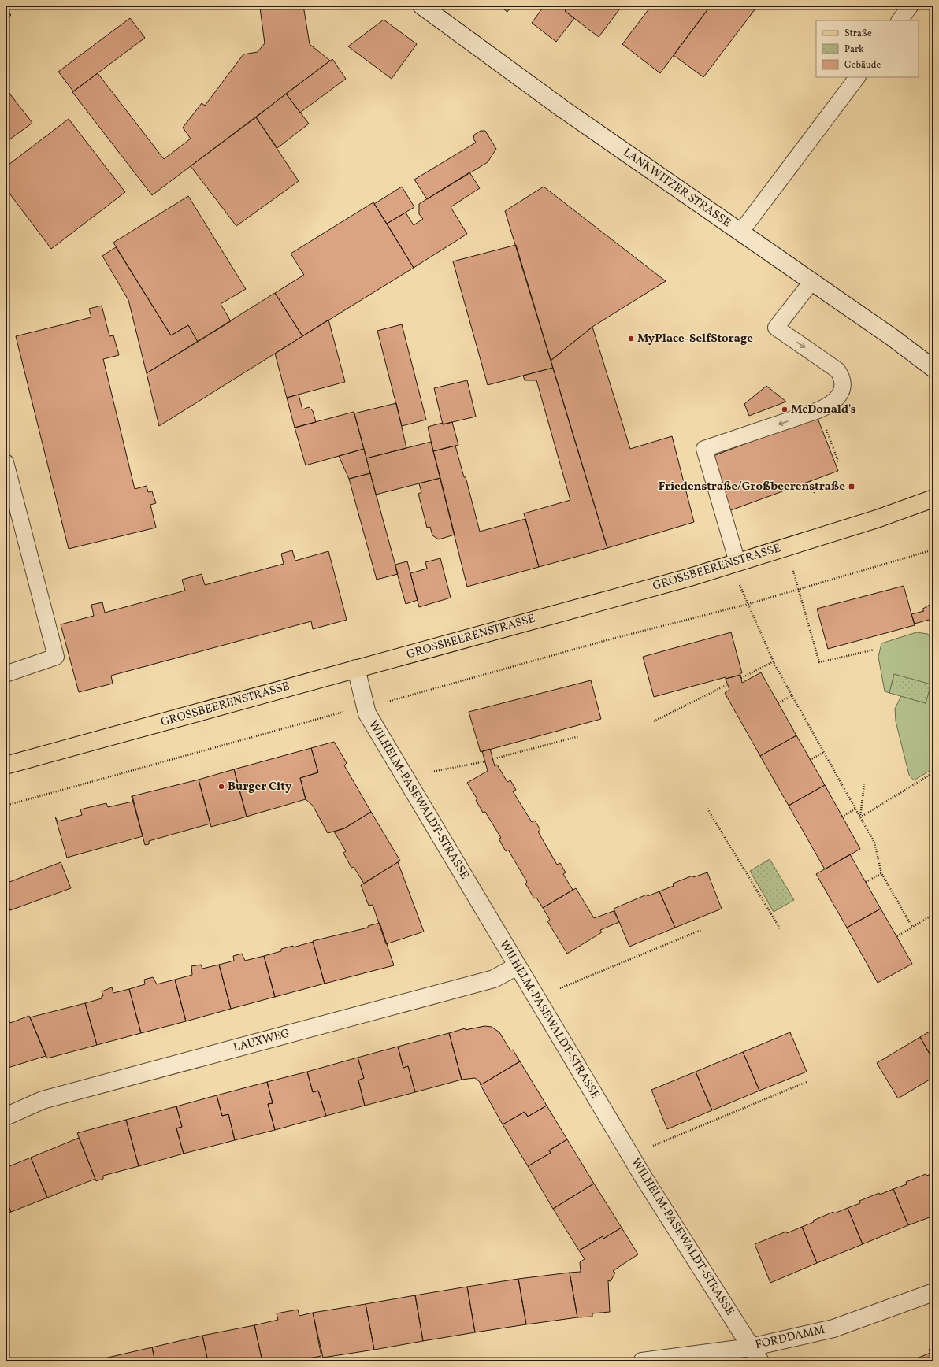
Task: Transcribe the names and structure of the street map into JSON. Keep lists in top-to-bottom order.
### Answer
{
  "streets": {
    "main road": ["GROSSBEERENSTRASSE"],
    "street": [
      "LANKWITZER STRASSE",
      "WILHELM-PASEWALDT-STRASSE",
      "LAUXWEG",
      "FORDDAMM"
    ]
  },
  "crossings": [
    ["GROSSBEERENSTRASSE", "WILHELM-PASEWALDT-STRASSE"],
    ["WILHELM-PASEWALDT-STRASSE", "LAUXWEG"],
    ["WILHELM-PASEWALDT-STRASSE", "FORDDAMM"]
  ],
  "places": {
    "other": ["MyPlace-SelfStorage", "McDonald's", "Burger City"],
    "transit": ["Friedenstraße/Großbeerenstraße"]
  },
  "legend": ["Straße", "Park", "Gebäude"]
}
